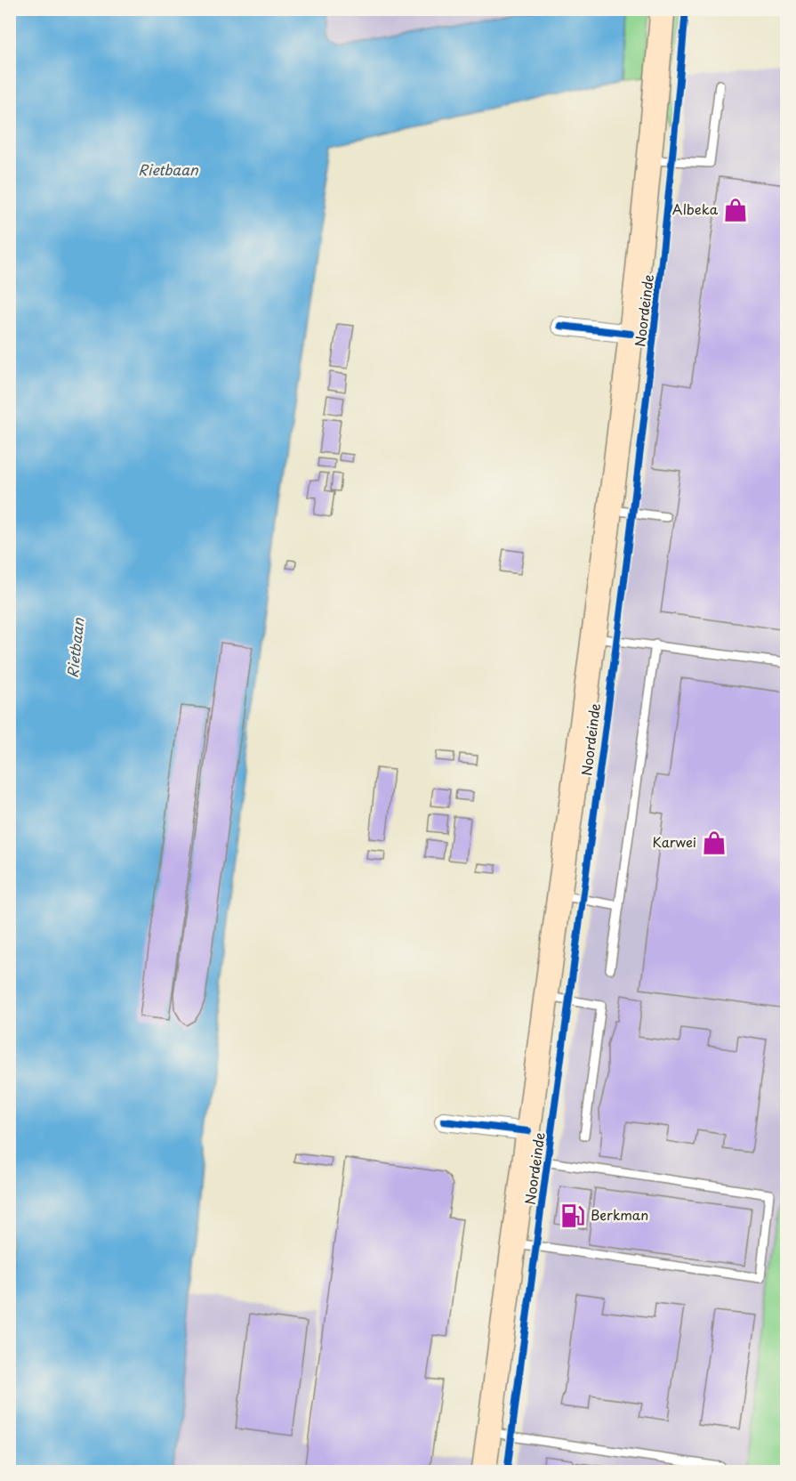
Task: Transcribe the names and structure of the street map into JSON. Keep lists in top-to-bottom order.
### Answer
{
  "streets": {
    "main road": ["Noordeinde"]
  },
  "water": ["Rietbaan"],
  "places": {
    "shop": ["Albeka", "Karwei"],
    "fuel station": ["Berkman"]
  }
}
